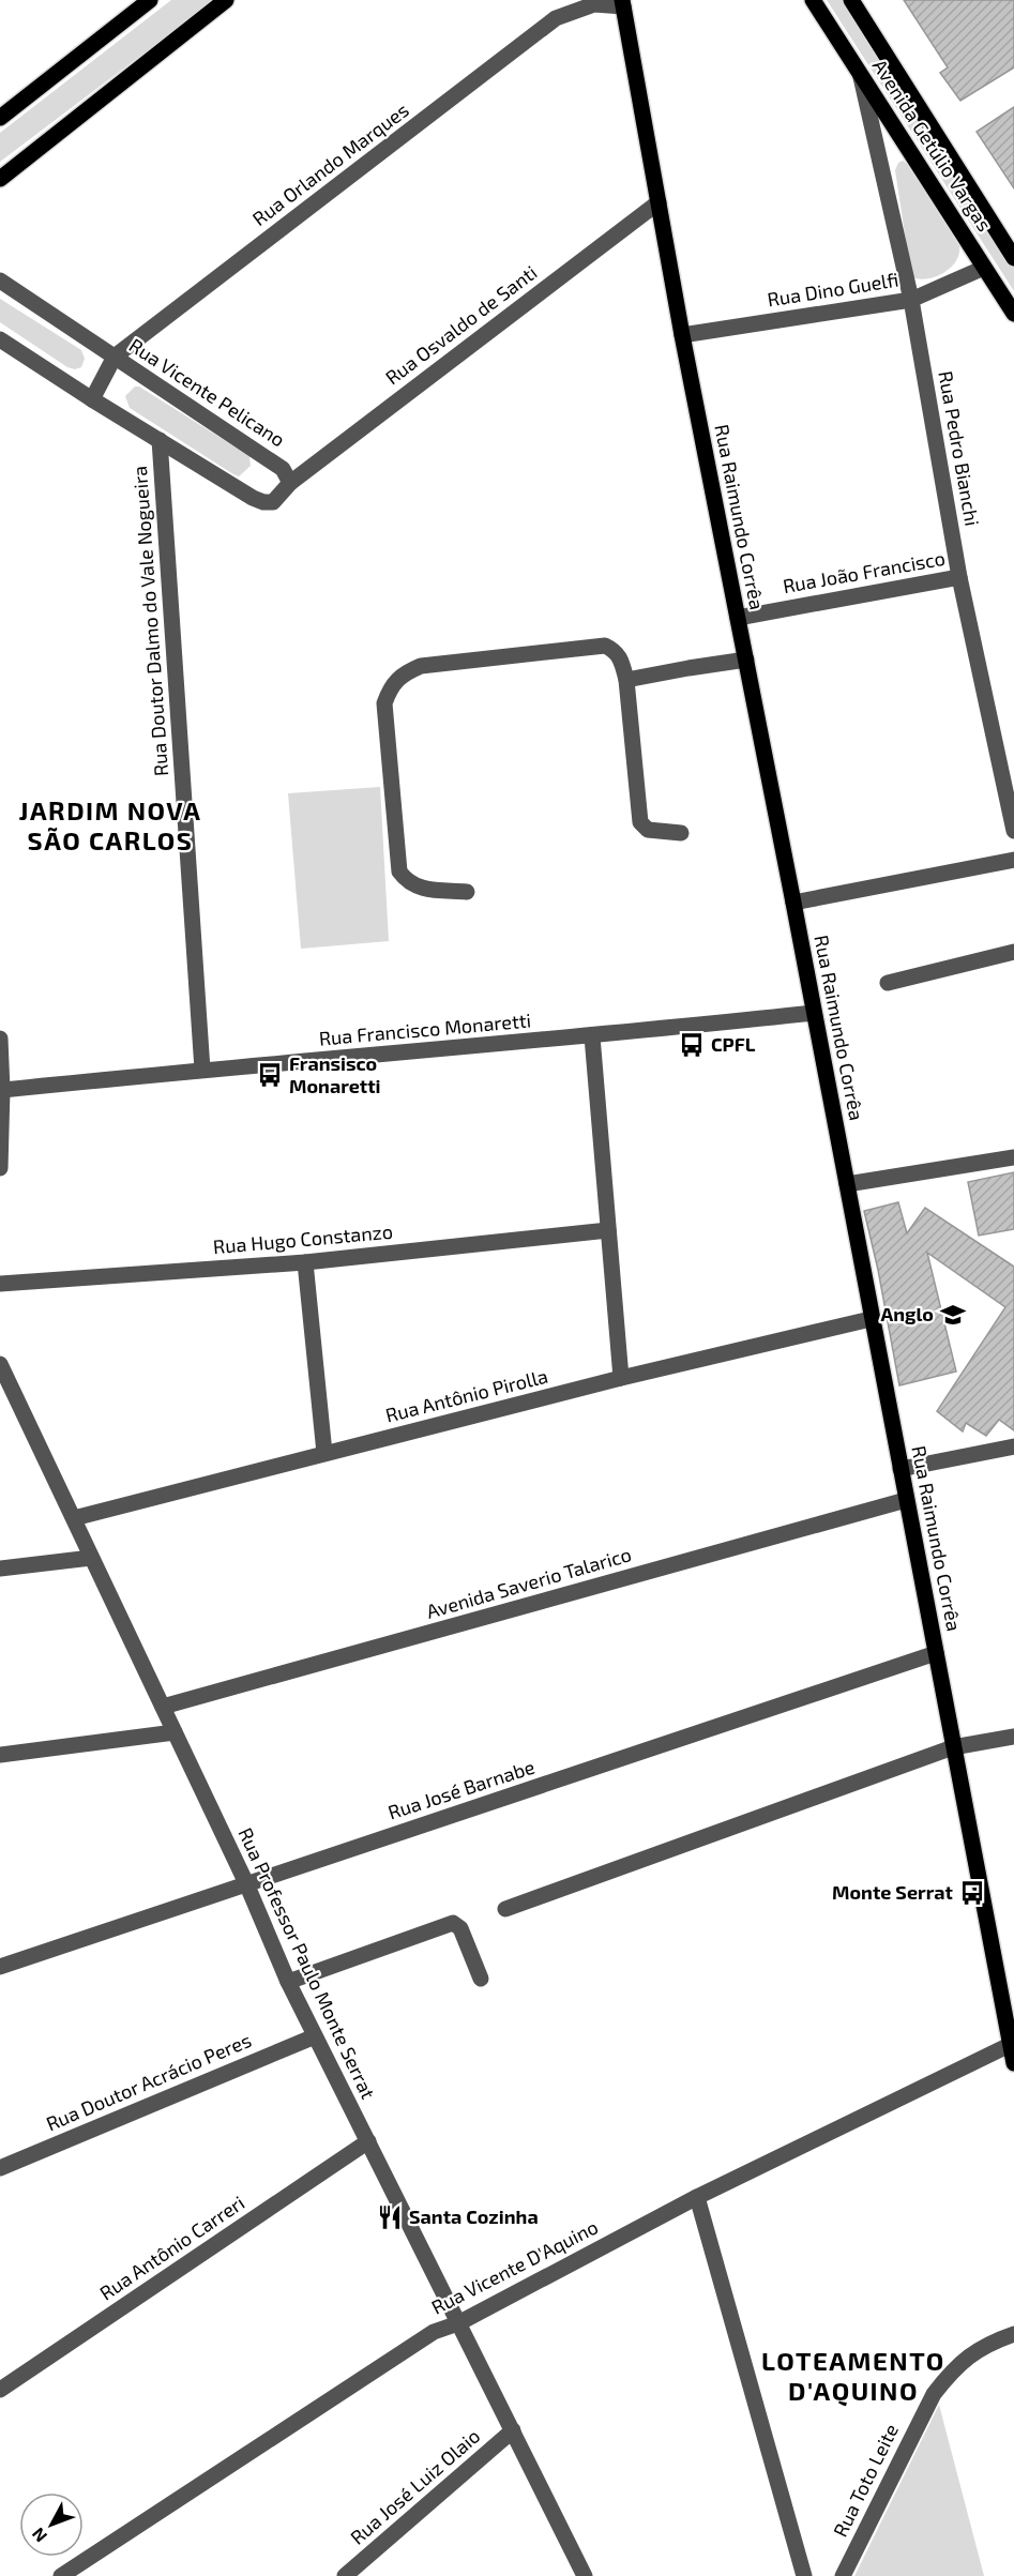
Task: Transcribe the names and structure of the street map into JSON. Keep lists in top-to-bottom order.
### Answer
{
  "streets": {
    "main road": ["Avenida Getúlio Vargas", "Rua Raimundo Corrêa"],
    "street": [
      "Rua Orlando Marques",
      "Rua Dino Guelfi",
      "Rua Osvaldo de Santi",
      "Rua Vicente Pelicano",
      "Rua Pedro Bianchi",
      "Rua João Francisco",
      "Rua Doutor Dalmo do Vale Nogueira",
      "Rua Francisco Monaretti",
      "Rua Hugo Constanzo",
      "Rua Antônio Pirolla",
      "Avenida Saverio Talarico",
      "Rua José Barnabe",
      "Rua Professor Paulo Monte Serrat",
      "Rua Doutor Acrácio Peres",
      "Rua Antônio Carreri",
      "Rua Vicente D'Aquino",
      "Rua Toto Leite",
      "Rua José Luiz Olaio"
    ]
  },
  "crossings": [
    ["Avenida Getúlio Vargas", "Rua Dino Guelfi"],
    ["Avenida Getúlio Vargas", "Rua Pedro Bianchi"],
    ["Rua Orlando Marques", "Rua Vicente Pelicano"],
    ["Rua Orlando Marques", "Rua Raimundo Corrêa"],
    ["Rua Dino Guelfi", "Rua Pedro Bianchi"],
    ["Rua Dino Guelfi", "Rua Raimundo Corrêa"],
    ["Rua Osvaldo de Santi", "Rua Vicente Pelicano"],
    ["Rua Osvaldo de Santi", "Rua Raimundo Corrêa"],
    ["Rua Pedro Bianchi", "Rua João Francisco"],
    ["Rua Raimundo Corrêa", "Rua João Francisco"],
    ["Rua Raimundo Corrêa", "Rua Francisco Monaretti"],
    ["Rua Raimundo Corrêa", "Rua Antônio Pirolla"],
    ["Rua Raimundo Corrêa", "Avenida Saverio Talarico"],
    ["Rua Raimundo Corrêa", "Rua José Barnabe"],
    ["Rua Raimundo Corrêa", "Rua Vicente D'Aquino"],
    ["Rua Doutor Dalmo do Vale Nogueira", "Rua Francisco Monaretti"],
    ["Rua Antônio Pirolla", "Rua Professor Paulo Monte Serrat"],
    ["Avenida Saverio Talarico", "Rua Professor Paulo Monte Serrat"],
    ["Rua José Barnabe", "Rua Professor Paulo Monte Serrat"],
    ["Rua Professor Paulo Monte Serrat", "Rua Doutor Acrácio Peres"],
    ["Rua Professor Paulo Monte Serrat", "Rua Antônio Carreri"],
    ["Rua Professor Paulo Monte Serrat", "Rua Vicente D'Aquino"],
    ["Rua Professor Paulo Monte Serrat", "Rua José Luiz Olaio"]
  ],
  "districts": ["JARDIM NOVA SÃO CARLOS", "LOTEAMENTO D'AQUINO"],
  "places": {
    "bus stop": ["CPFL", "Fransisco Monaretti", "Monte Serrat"],
    "school or university": ["Anglo"],
    "restaurant": ["Santa Cozinha"]
  },
  "north": "bottom left"
}
